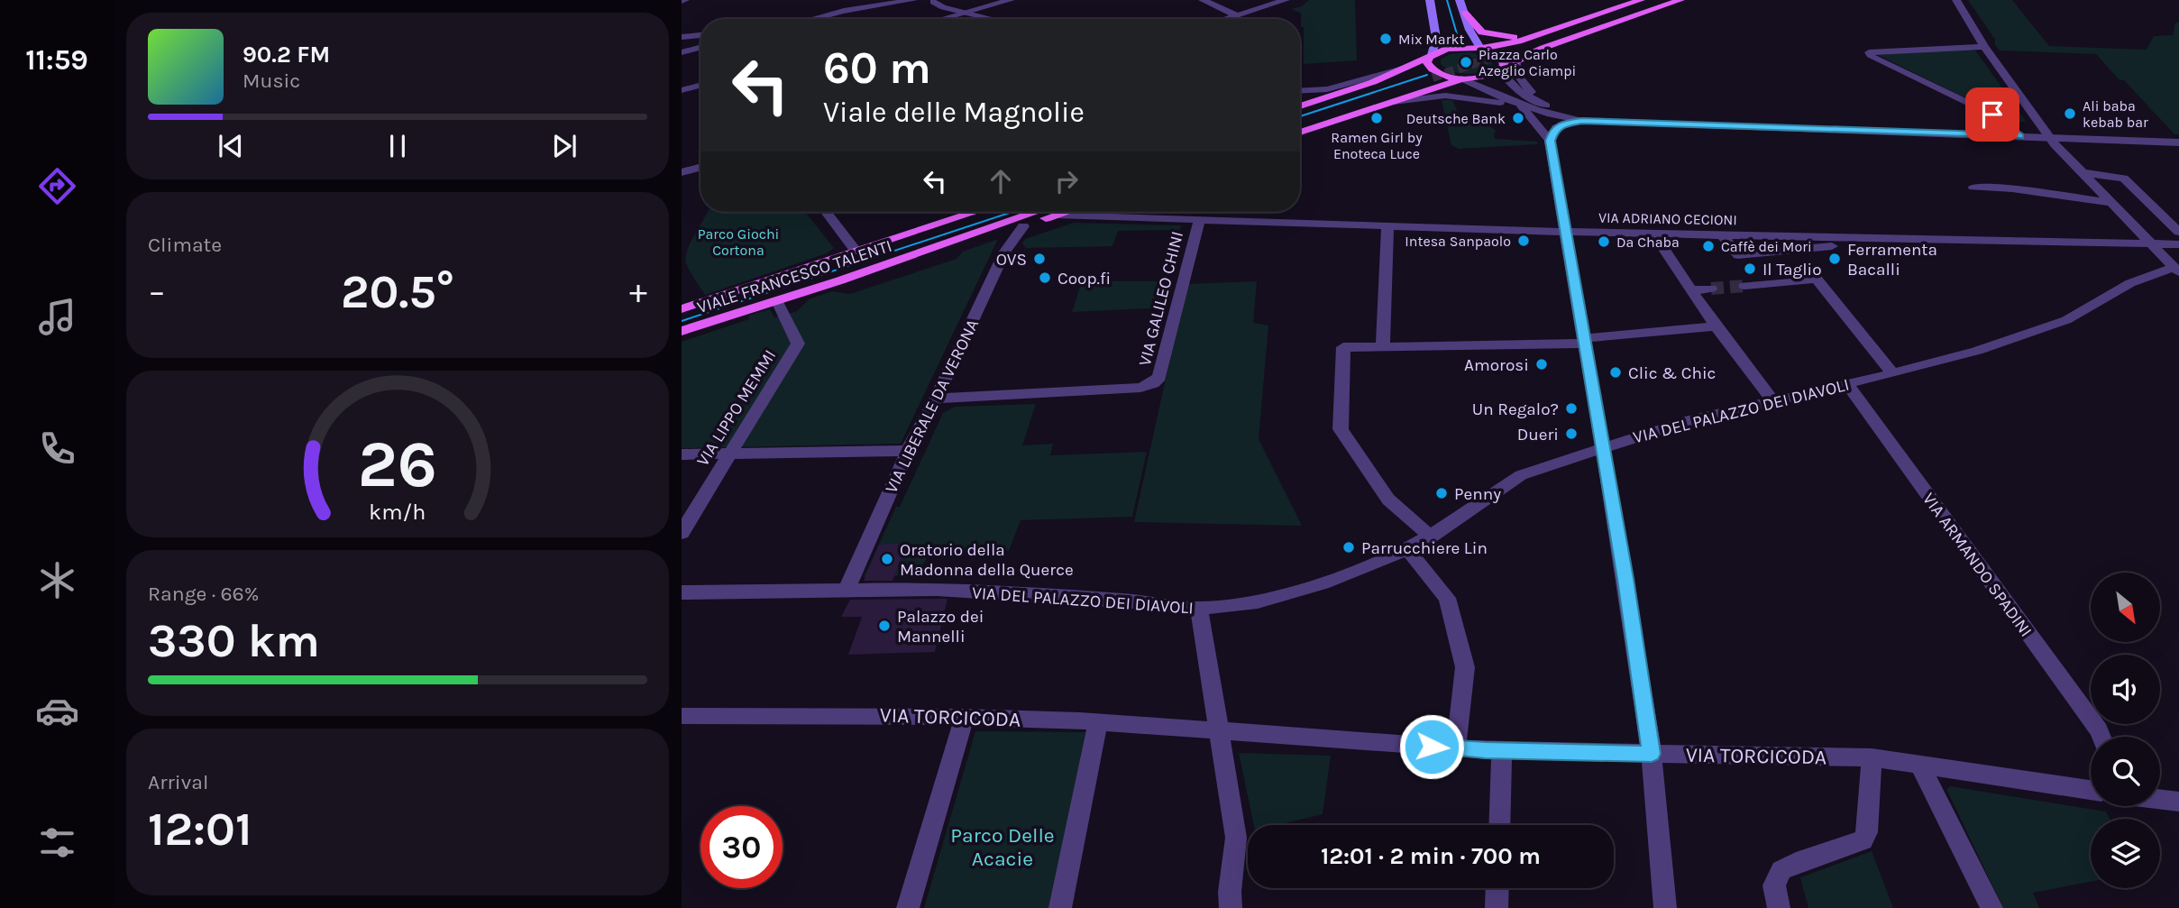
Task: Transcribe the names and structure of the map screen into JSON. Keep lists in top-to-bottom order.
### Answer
{
  "streets": {
    "main road": ["VIALE FRANCESCO TALENTI"],
    "street": [
      "VIA ADRIANO CECIONI",
      "VIA GALILEO CHINI",
      "VIA LIBERALE DA VERONA",
      "VIA LIPPO MEMMI",
      "VIA DEL PALAZZO DEI DIAVOLI",
      "VIA ARMANDO SPADINI",
      "VIA TORCICODA"
    ]
  },
  "crossings": [
    ["VIA ADRIANO CECIONI", "VIA GALILEO CHINI"],
    ["VIALE FRANCESCO TALENTI", "VIA LIBERALE DA VERONA"],
    ["VIALE FRANCESCO TALENTI", "VIA LIPPO MEMMI"],
    ["VIA GALILEO CHINI", "VIA LIBERALE DA VERONA"],
    ["VIA LIBERALE DA VERONA", "VIA DEL PALAZZO DEI DIAVOLI"],
    ["VIA DEL PALAZZO DEI DIAVOLI", "VIA ARMANDO SPADINI"]
  ],
  "parks": ["Parco Giochi Cortona", "Parco Delle Acacie"],
  "places": [
    "Mix Markt",
    "Piazza Carlo Azeglio Ciampi",
    "Ali baba kebab bar",
    "Ramen Girl by Enoteca Luce",
    "Deutsche Bank",
    "Intesa Sanpaolo",
    "Da Chaba",
    "Caffè dei Mori",
    "OVS",
    "Ferramenta Bacalli",
    "Il Taglio",
    "Coop.fi",
    "Amorosi",
    "Clic & Chic",
    "Un Regalo?",
    "Dueri",
    "Penny",
    "Parrucchiere Lin",
    "Oratorio della Madonna della Querce",
    "Palazzo dei Mannelli"
  ],
  "north": "bottom right",
  "page": {
    "tabs": "11:59",
    "turn": ["60 m", "Viale delle Magnolie"],
    "song": ["90.2 FM", "Music"],
    "tile": [
      "Climate",
      ["Range · 66%", "330 km"],
      ["Arrival", "12:01"]
    ],
    "heat": ["−", "20.5°", "+"],
    "limit": "30",
    "trip": "12:01 · 2 min · 700 m",
    "gauge": ["26", "km/h"]
  }
}
